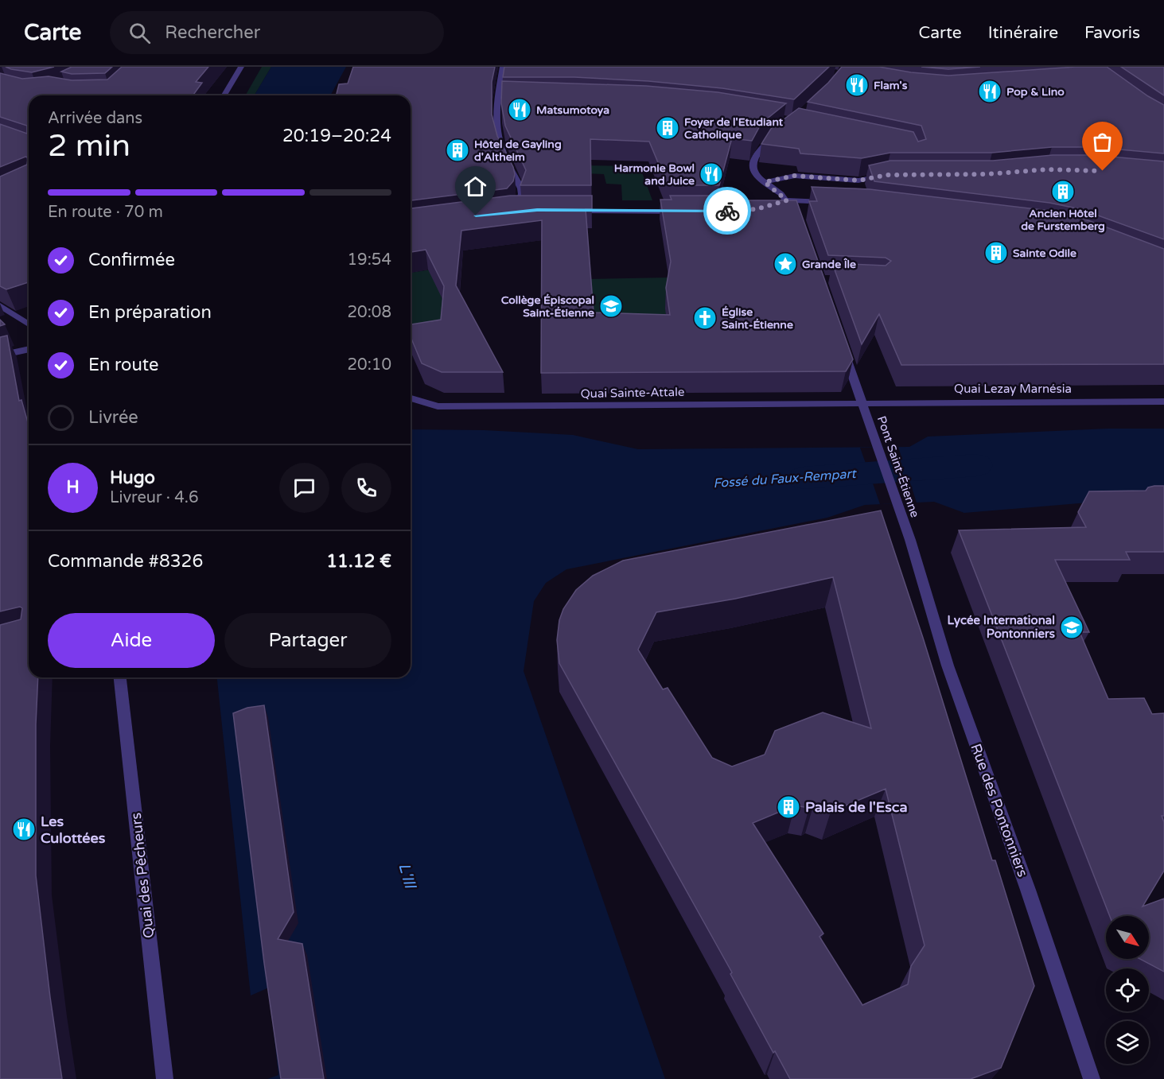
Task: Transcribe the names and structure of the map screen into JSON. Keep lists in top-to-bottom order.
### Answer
{
  "streets": {
    "street": [
      "Quai Lezay Marnésia",
      "Quai Sainte-Attale",
      "Pont Saint-Étienne",
      "Rue des Pontonniers",
      "Quai des Pêcheurs"
    ]
  },
  "crossings": [
    ["Quai Lezay Marnésia", "Quai Sainte-Attale"],
    ["Quai Lezay Marnésia", "Pont Saint-Étienne"],
    ["Quai Sainte-Attale", "Pont Saint-Étienne"],
    ["Pont Saint-Étienne", "Rue des Pontonniers"]
  ],
  "water": ["Fossé du Faux-Rempart", "L'Ill"],
  "places": {
    "restaurant": [
      "Flam's",
      "Pop & Lino",
      "Matsumotoya",
      "Harmonie Bowl and Juice",
      "Les Culottées"
    ],
    "building": [
      "Foyer de l'Etudiant Catholique",
      "Hôtel de Gayling d'Altheim",
      "Ancien Hôtel de Furstemberg",
      "Sainte Odile",
      "Palais de l'Esca"
    ],
    "place": ["Grande Île"],
    "school or university": ["Collège Épiscopal Saint-Étienne", "Lycée International Pontonniers"],
    "church": ["Église Saint-Étienne"]
  },
  "north": "bottom right",
  "page": {
    "header": "Carte",
    "search": "Rechercher",
    "nav": ["Carte", "Itinéraire", "Favoris"],
    "heading": ["2 min", "Arrivée dans", "20:19–20:24"],
    "panel": [
      "Hugo",
      "Livreur · 4.6",
      "Commande #8326",
      "11.12 €"
    ],
    "bar": "En route · 70 m",
    "list": [
      ["Confirmée", "19:54"],
      ["En préparation", "20:08"],
      ["En route", "20:10"],
      "Livrée"
    ],
    "round": "H",
    "buttons": ["Aide", "Partager"]
  }
}
